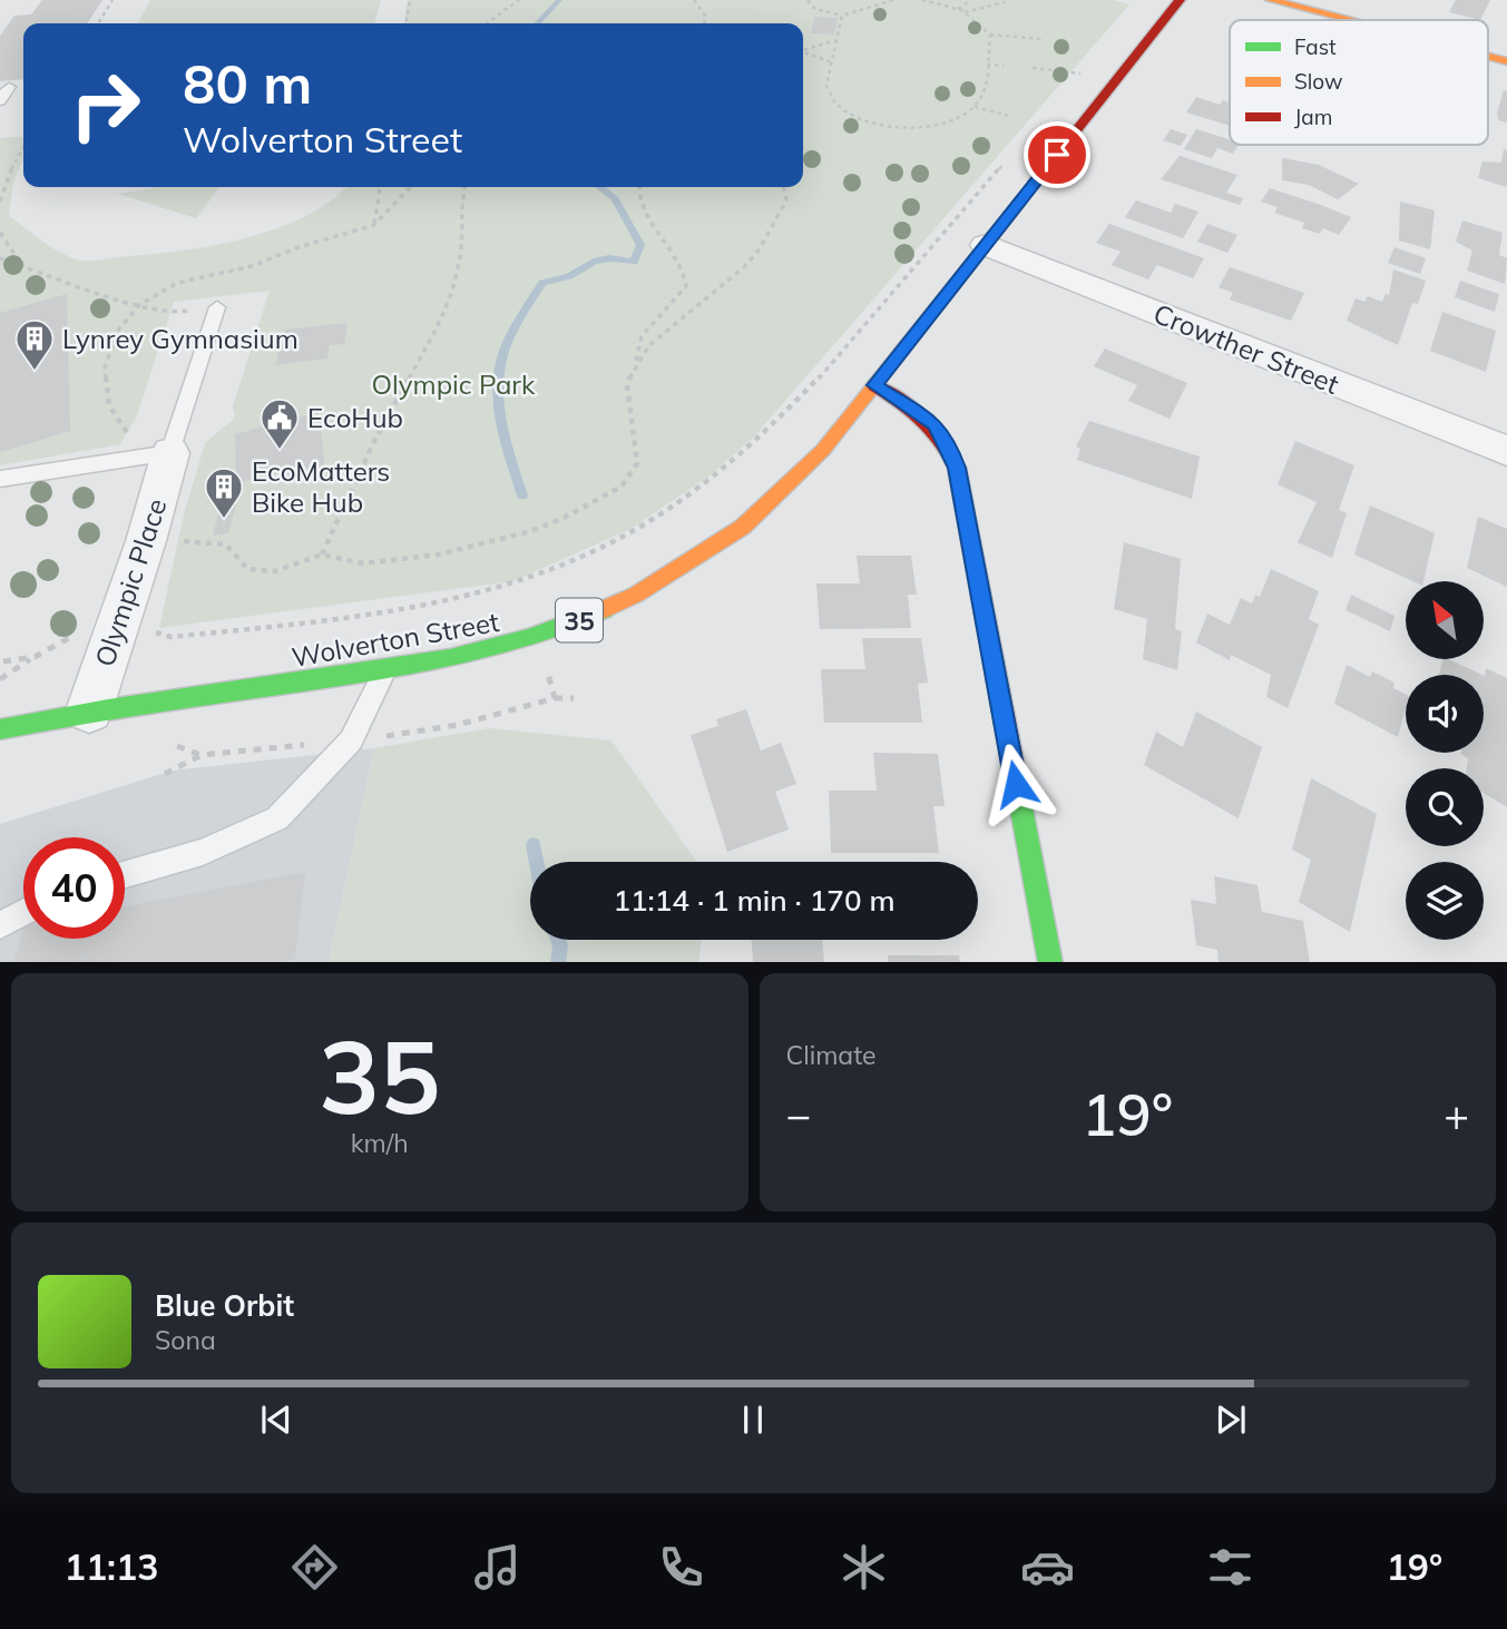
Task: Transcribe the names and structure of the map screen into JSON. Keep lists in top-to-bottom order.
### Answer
{
  "streets": {
    "main road": ["35", "Wolverton Street"],
    "street": ["Crowther Street", "Olympic Place"]
  },
  "crossings": [
    ["Crowther Street", "Wolverton Street"],
    ["Olympic Place", "Wolverton Street"]
  ],
  "parks": ["Olympic Park"],
  "places": {
    "building": ["Lynrey Gymnasium", "EcoMatters Bike Hub"],
    "public building": ["EcoHub"]
  },
  "legend": ["Fast", "Slow", "Jam"],
  "north": "top left",
  "page": {
    "turn": ["80 m", "Wolverton Street"],
    "limit": "40",
    "trip": "11:14 · 1 min · 170 m",
    "tile": [
      ["35", "km/h"],
      "Climate"
    ],
    "heat": ["−", "19°", "+"],
    "song": ["Blue Orbit", "Sona"],
    "tabs": ["11:13", "19°"]
  }
}
